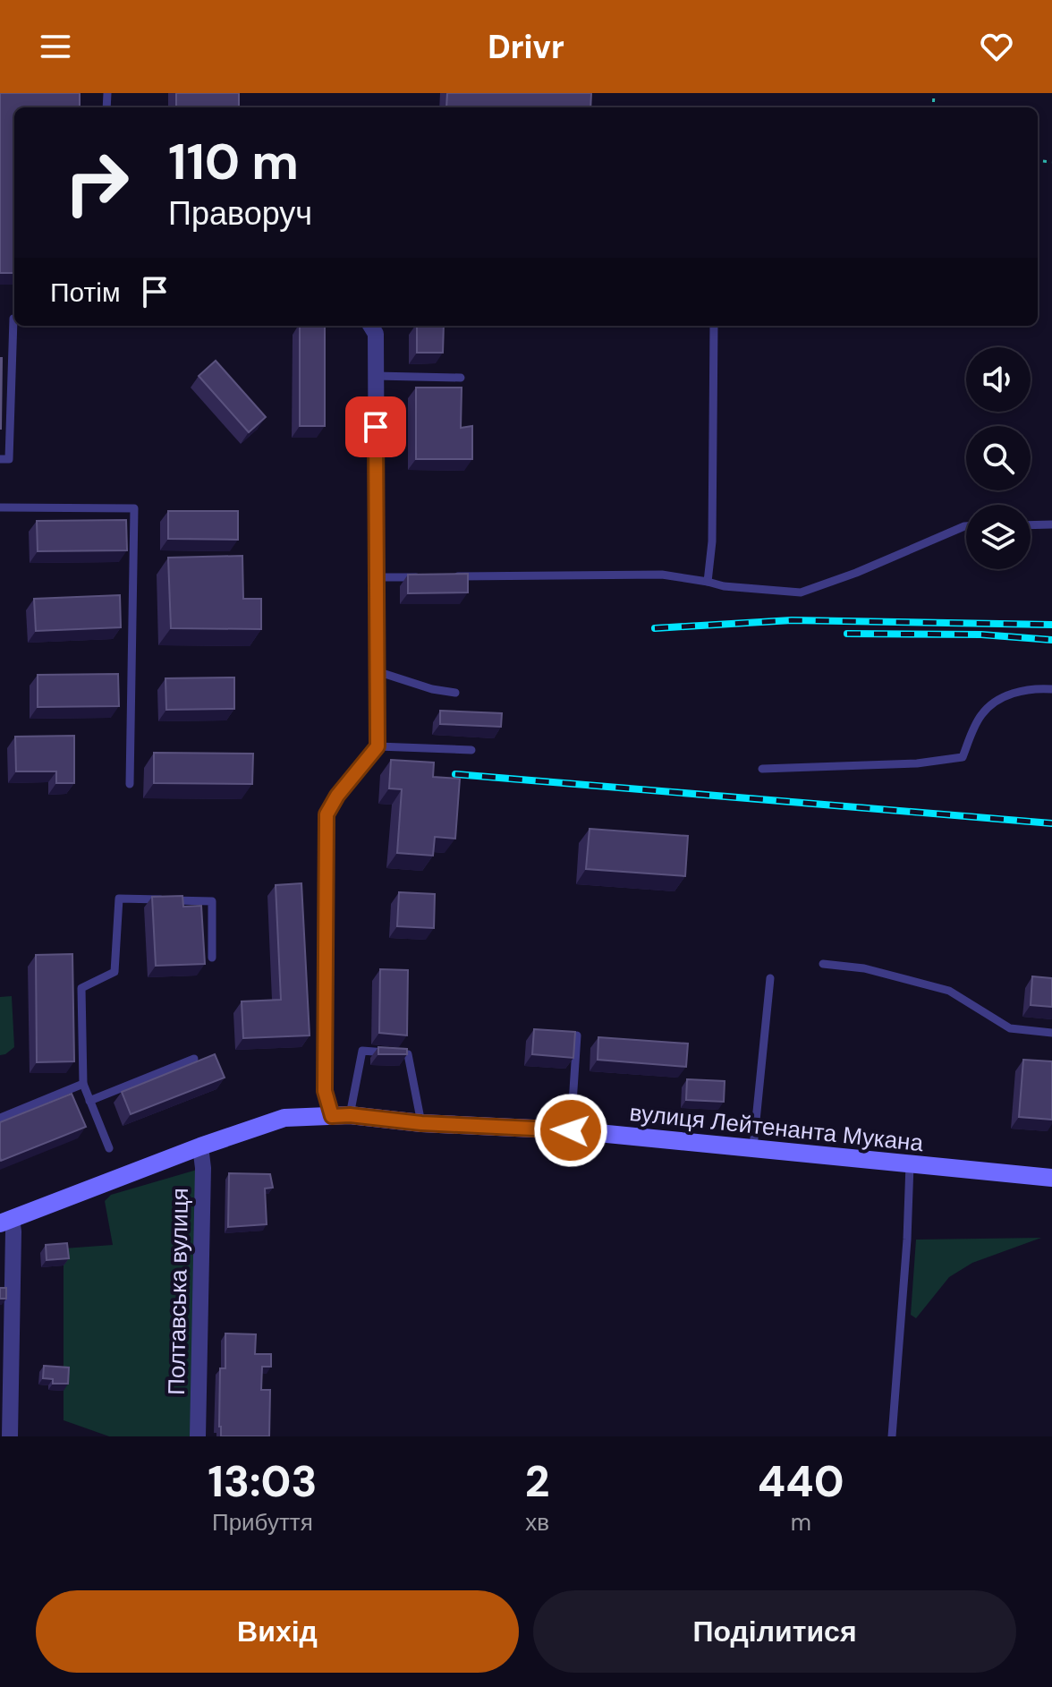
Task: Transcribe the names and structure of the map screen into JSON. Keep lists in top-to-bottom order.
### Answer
{
  "streets": {
    "main road": ["вулиця Лейтенанта Мукана"],
    "street": ["Полтавська вулиця"]
  },
  "crossings": [
    ["вулиця Лейтенанта Мукана", "Полтавська вулиця"]
  ],
  "page": {
    "header": "Drivr",
    "turn": ["110 m", "Праворуч"],
    "then": "Потім",
    "eta": [
      "13:03",
      "Прибуття",
      "2",
      "хв",
      "440",
      "m"
    ],
    "buttons": ["Вихід", "Поділитися"]
  }
}
